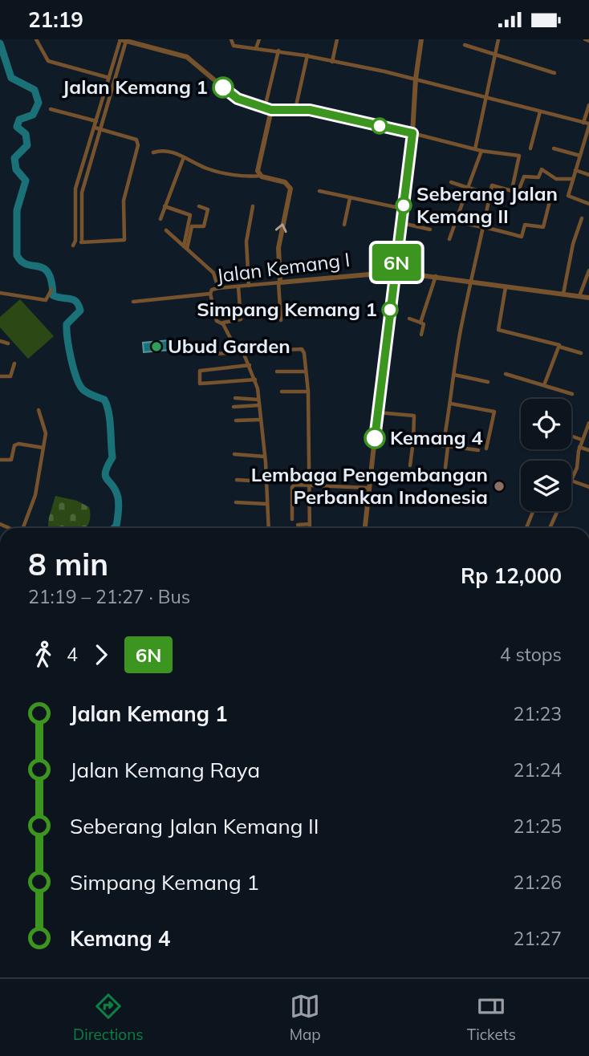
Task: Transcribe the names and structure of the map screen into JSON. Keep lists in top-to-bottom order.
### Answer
{
  "streets": {
    "street": ["Jalan Kemang I"]
  },
  "places": [
    "Jalan Kemang 1",
    "Seberang Jalan Kemang II",
    "Simpang Kemang 1",
    "Ubud Garden",
    "Kemang 4",
    "Lembaga Pengembangan Perbankan Indonesia"
  ],
  "lines": ["bus line 6N"],
  "page": {
    "status": "21:19",
    "on_map": "6N",
    "heading": ["8 min", "21:19 – 21:27 · Bus", "Rp 12,000"],
    "legs": ["4", "6N", "4 stops"],
    "list": [
      {
        "name": "Jalan Kemang 1",
        "value": "21:23"
      },
      {
        "name": "Jalan Kemang Raya",
        "value": "21:24"
      },
      {
        "name": "Seberang Jalan Kemang II",
        "value": "21:25"
      },
      {
        "name": "Simpang Kemang 1",
        "value": "21:26"
      },
      {
        "name": "Kemang 4",
        "value": "21:27"
      }
    ],
    "tabs": ["Directions", "Map", "Tickets"]
  }
}
